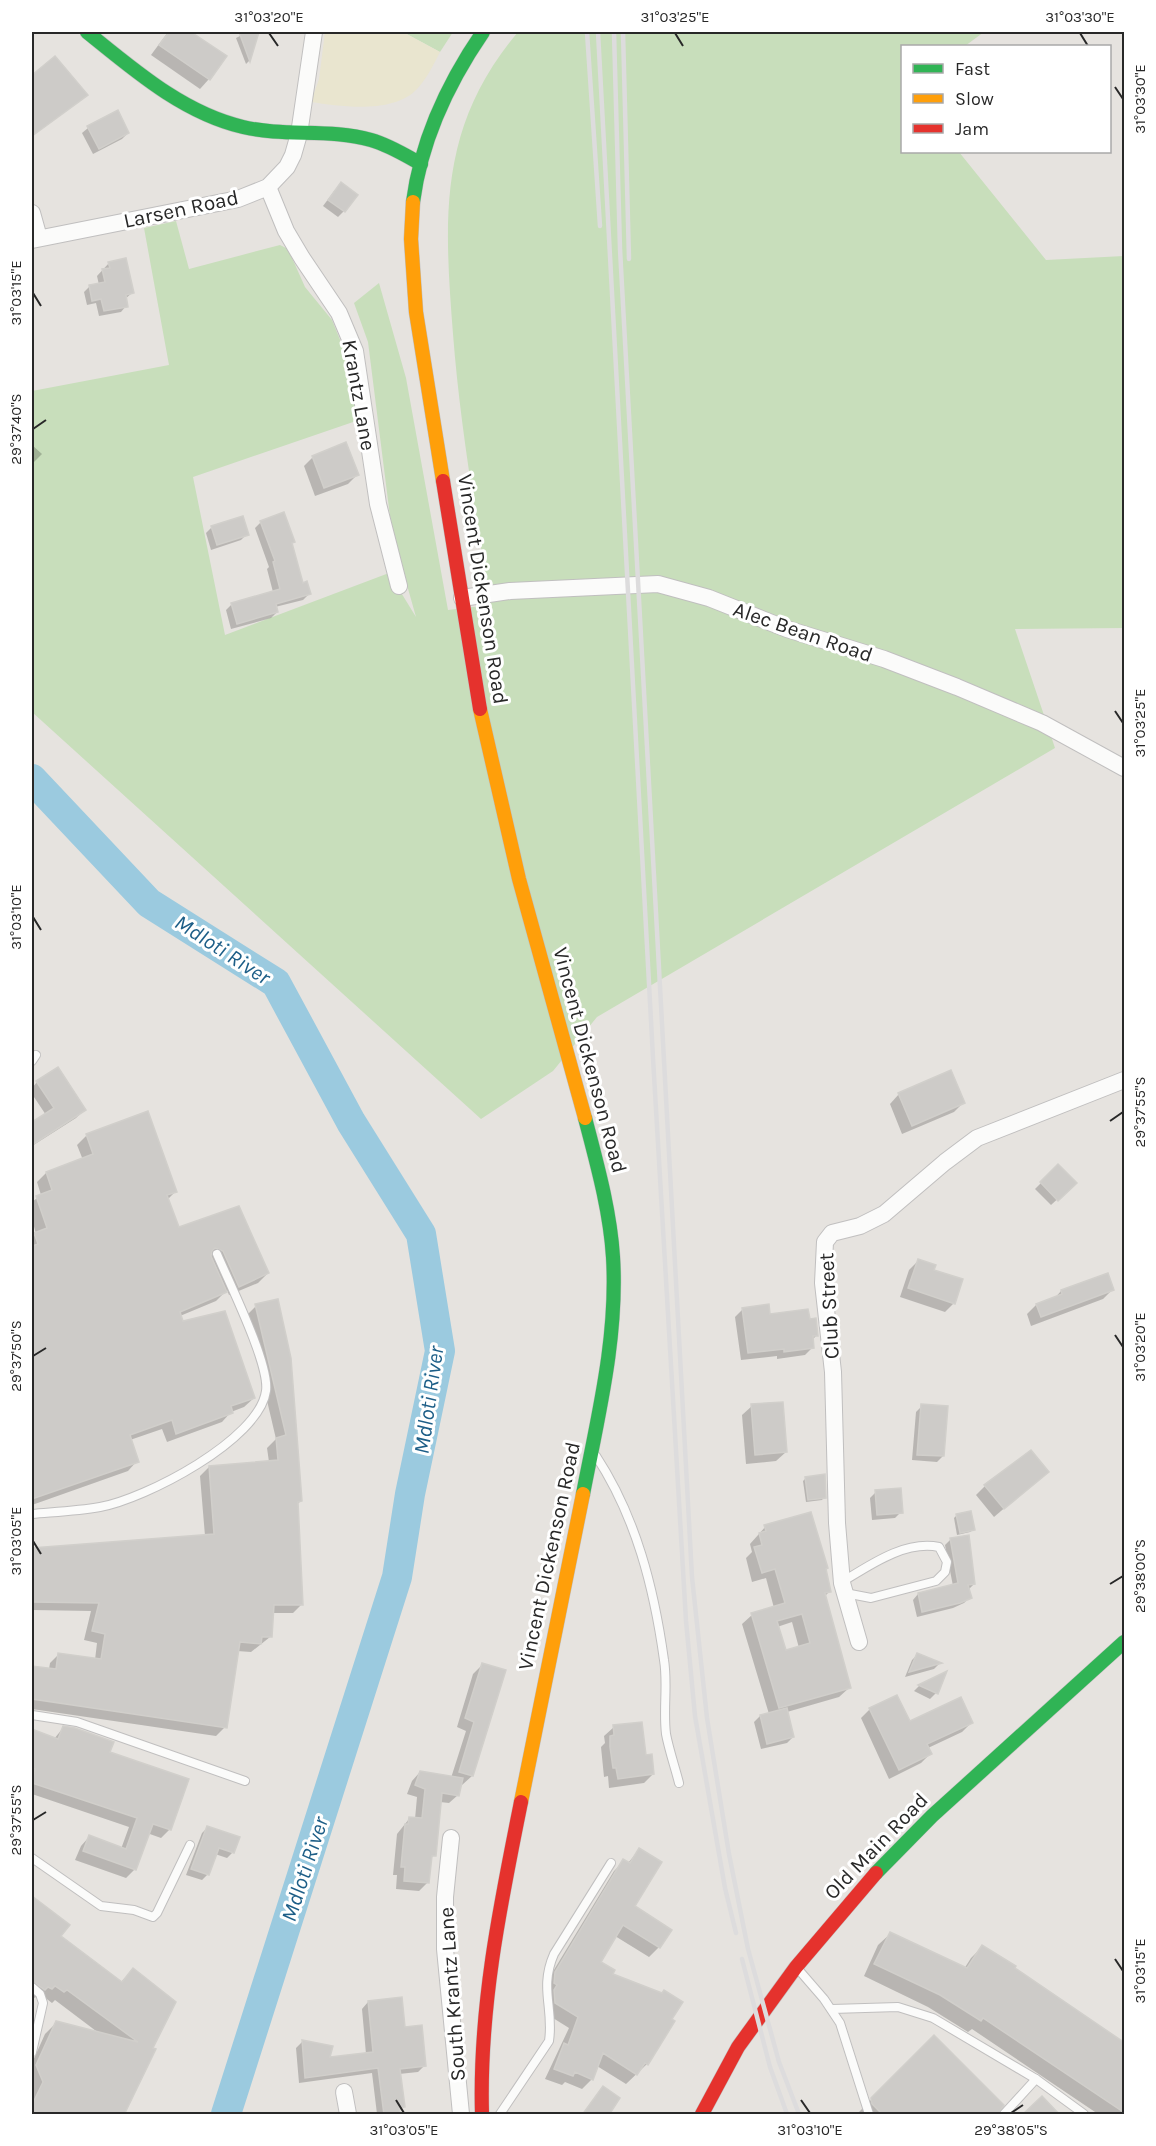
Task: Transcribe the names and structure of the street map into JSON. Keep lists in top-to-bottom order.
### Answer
{
  "streets": {
    "main road": ["Vincent Dickenson Road", "Old Main Road"],
    "street": [
      "Larsen Road",
      "Krantz Lane",
      "Alec Bean Road",
      "Club Street",
      "South Krantz Lane"
    ]
  },
  "crossings": [
    ["Larsen Road", "Krantz Lane"],
    ["Vincent Dickenson Road", "Alec Bean Road"]
  ],
  "water": ["Mdloti River"],
  "legend": ["Fast", "Slow", "Jam"],
  "coordinates": [
    "31°03'20\"E",
    "31°03'25\"E",
    "31°03'30\"E",
    "31°03'15\"E",
    "29°37'40\"S",
    "31°03'10\"E",
    "29°37'55\"S",
    "29°37'50\"S",
    "31°03'05\"E",
    "29°38'00\"S",
    "29°38'05\"S"
  ]
}
